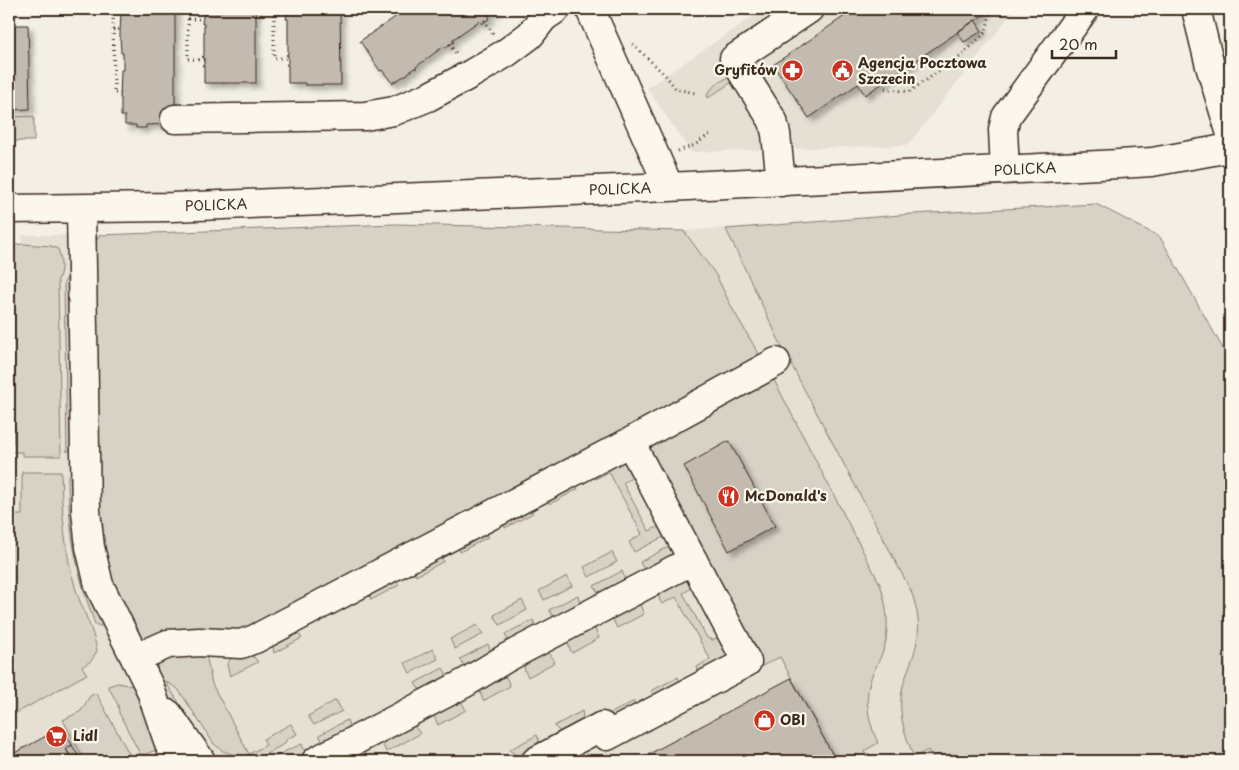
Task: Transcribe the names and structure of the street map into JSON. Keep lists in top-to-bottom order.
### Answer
{
  "streets": {
    "street": ["POLICKA"]
  },
  "places": {
    "pharmacy": ["Gryfitów"],
    "public building": ["Agencja Pocztowa Szczecin"],
    "restaurant": ["McDonald's"],
    "shop": ["OBI"],
    "supermarket": ["Lidl"]
  },
  "scale_bar": "20 m"
}
